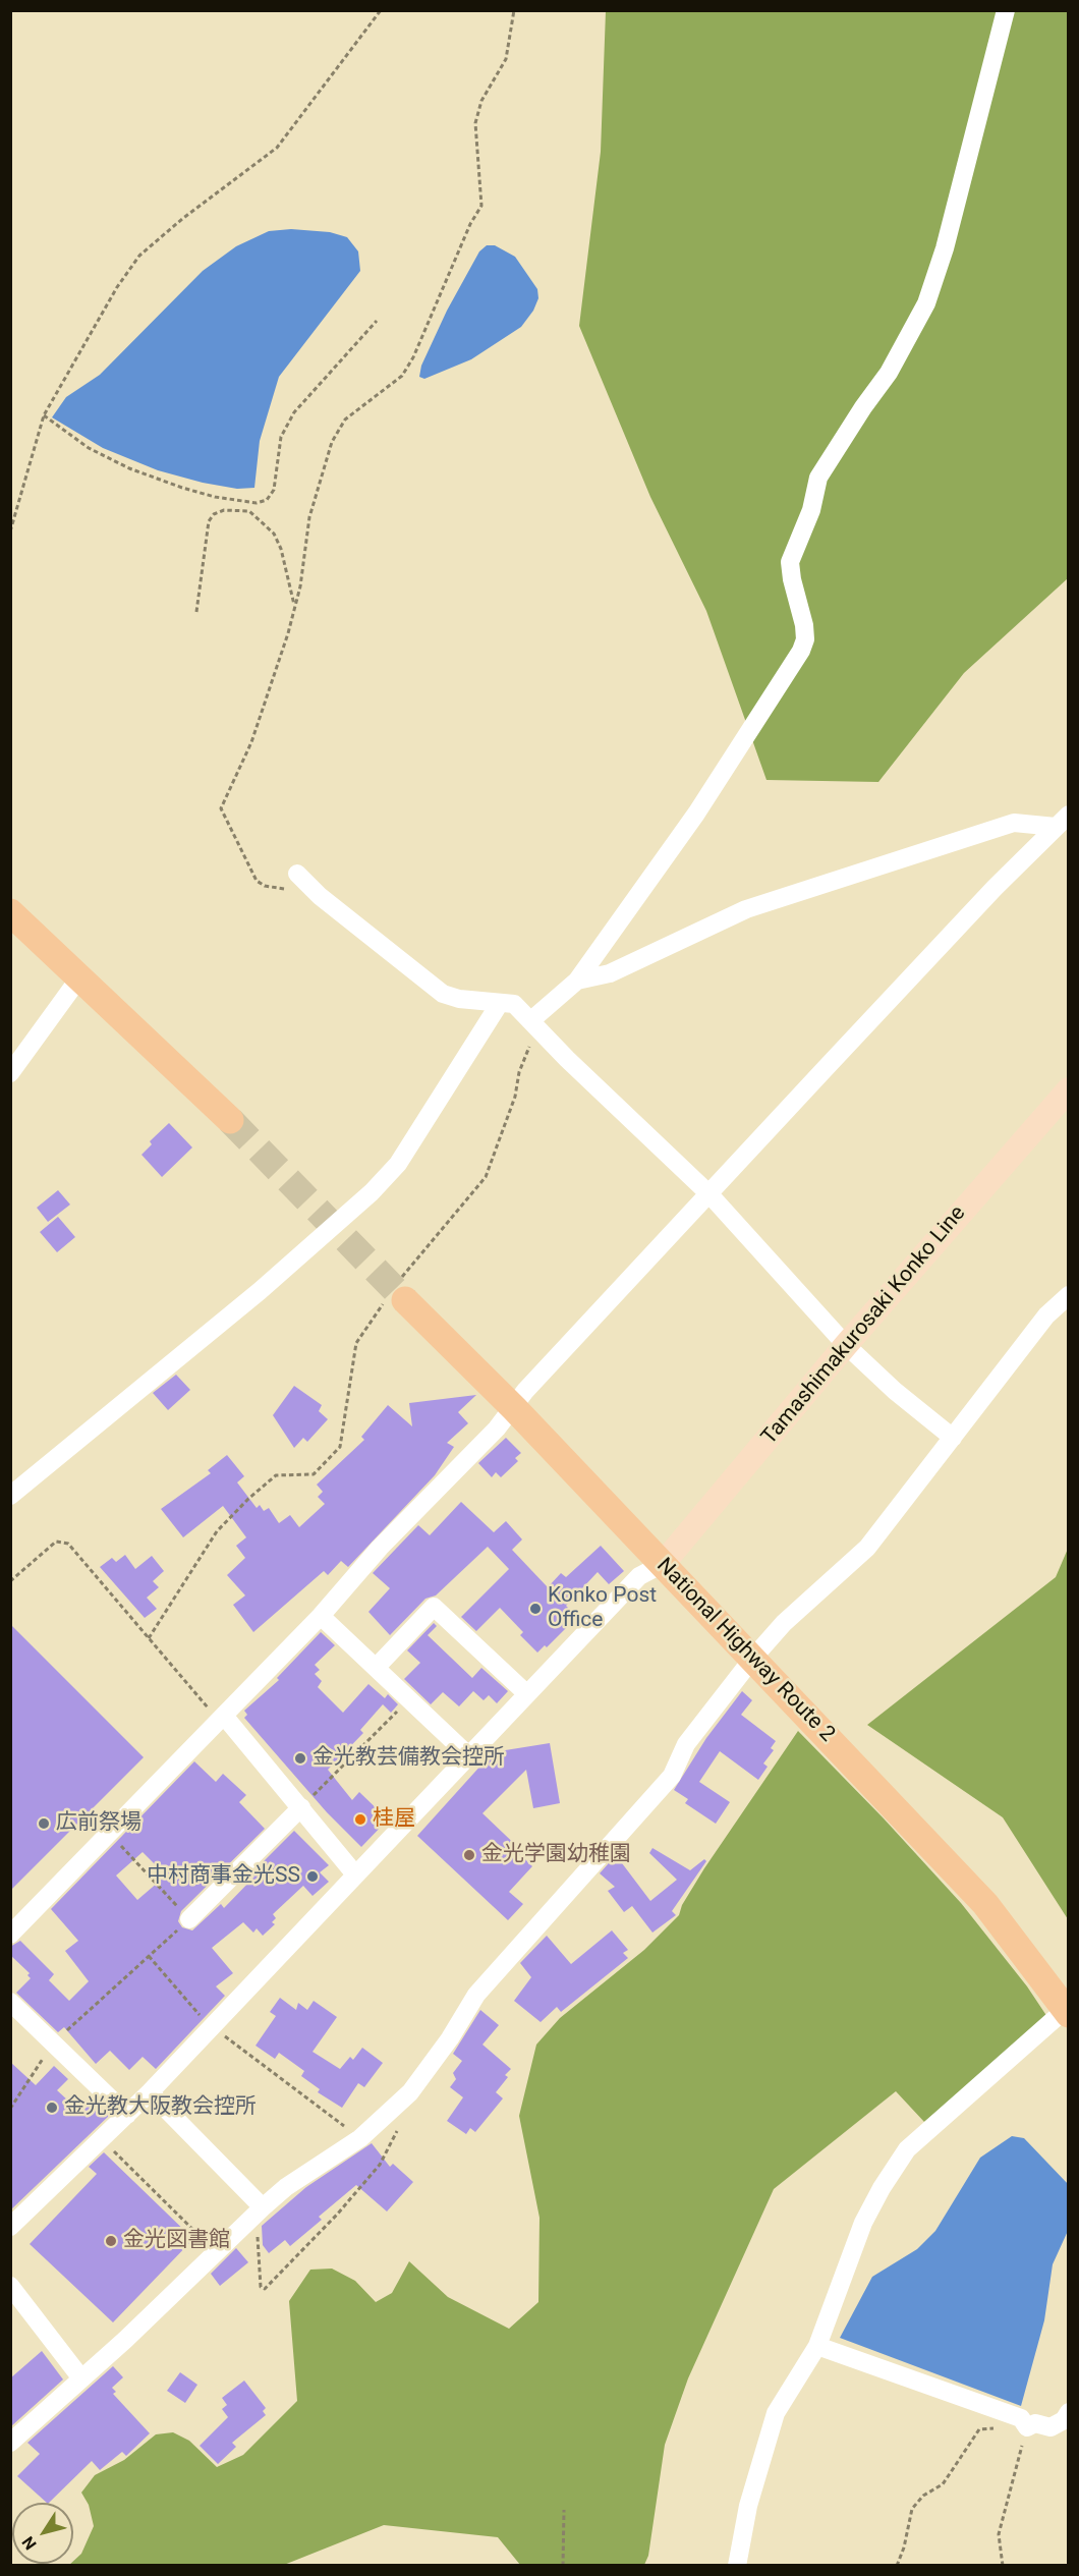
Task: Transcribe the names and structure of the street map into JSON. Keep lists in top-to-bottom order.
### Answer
{
  "streets": {
    "highway": ["National Highway Route 2"],
    "main road": ["Tamashimakurosaki Konko Line"]
  },
  "crossings": [
    ["Tamashimakurosaki Konko Line", "National Highway Route 2"]
  ],
  "places": [
    "Konko Post Office",
    "金光教芸備教会控所",
    "桂屋",
    "広前祭場",
    "金光学園幼稚園",
    "中村商事金光SS",
    "金光教大阪教会控所",
    "金光図書館"
  ],
  "north": "bottom left"
}
